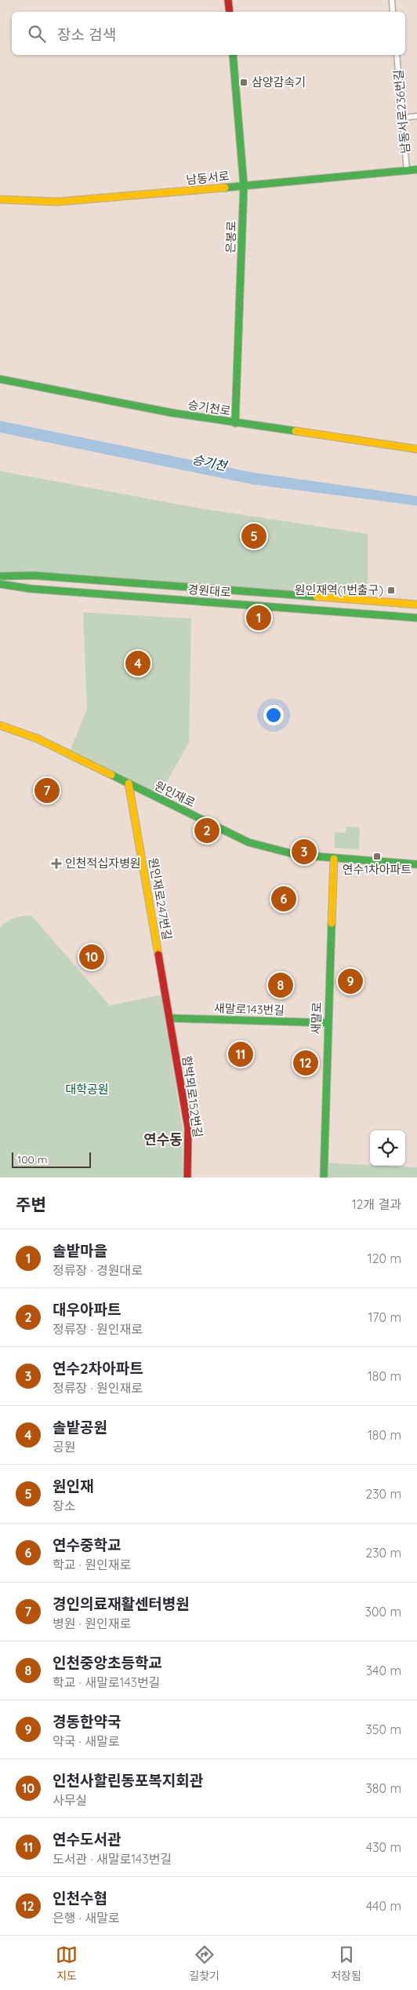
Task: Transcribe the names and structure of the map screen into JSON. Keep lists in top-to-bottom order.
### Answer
{
  "streets": {
    "main road": [
      "남동서로",
      "은봉로",
      "승기천로",
      "경원대로",
      "원인재로",
      "원인재로247번길",
      "새말로143번길",
      "새말로",
      "함박뫼로152번길"
    ],
    "street": ["남동서로236번길"]
  },
  "crossings": [
    ["남동서로236번길", "남동서로"],
    ["남동서로", "은봉로"],
    ["은봉로", "승기천로"],
    ["원인재로", "원인재로247번길"],
    ["원인재로", "새말로"],
    ["원인재로247번길", "새말로143번길"],
    ["원인재로247번길", "함박뫼로152번길"],
    ["새말로143번길", "새말로"],
    ["새말로143번길", "함박뫼로152번길"]
  ],
  "districts": ["연수동"],
  "water": ["승기천"],
  "parks": ["대학공원"],
  "places": {
    "transit": ["삼양감속기", "원인재역(1번출구)", "연수1차아파트"],
    "health": ["인천적십자병원"]
  },
  "scale_bar": "100 m",
  "page": {
    "search": "장소 검색",
    "pins": [
      "5",
      "1",
      "4",
      "7",
      "2",
      "3",
      "6",
      "10",
      "9",
      "8",
      "11",
      "12"
    ],
    "scale": "100 m",
    "heading": ["주변", "12개 결과"],
    "list": [
      {
        "mark": "1",
        "name": "솔밭마을",
        "note": "정류장 · 경원대로",
        "value": "120 m"
      },
      {
        "mark": "2",
        "name": "대우아파트",
        "note": "정류장 · 원인재로",
        "value": "170 m"
      },
      {
        "mark": "3",
        "name": "연수2차아파트",
        "note": "정류장 · 원인재로",
        "value": "180 m"
      },
      {
        "mark": "4",
        "name": "솔밭공원",
        "note": "공원",
        "value": "180 m"
      },
      {
        "mark": "5",
        "name": "원인재",
        "note": "장소",
        "value": "230 m"
      },
      {
        "mark": "6",
        "name": "연수중학교",
        "note": "학교 · 원인재로",
        "value": "230 m"
      },
      {
        "mark": "7",
        "name": "경인의료재활센터병원",
        "note": "병원 · 원인재로",
        "value": "300 m"
      },
      {
        "mark": "8",
        "name": "인천중앙초등학교",
        "note": "학교 · 새말로143번길",
        "value": "340 m"
      },
      {
        "mark": "9",
        "name": "경동한약국",
        "note": "약국 · 새말로",
        "value": "350 m"
      },
      {
        "mark": "10",
        "name": "인천사할린동포복지회관",
        "note": "사무실",
        "value": "380 m"
      },
      {
        "mark": "11",
        "name": "연수도서관",
        "note": "도서관 · 새말로143번길",
        "value": "430 m"
      },
      {
        "mark": "12",
        "name": "인천수협",
        "note": "은행 · 새말로",
        "value": "440 m"
      }
    ],
    "nav": ["지도", "길찾기", "저장됨"]
  }
}
